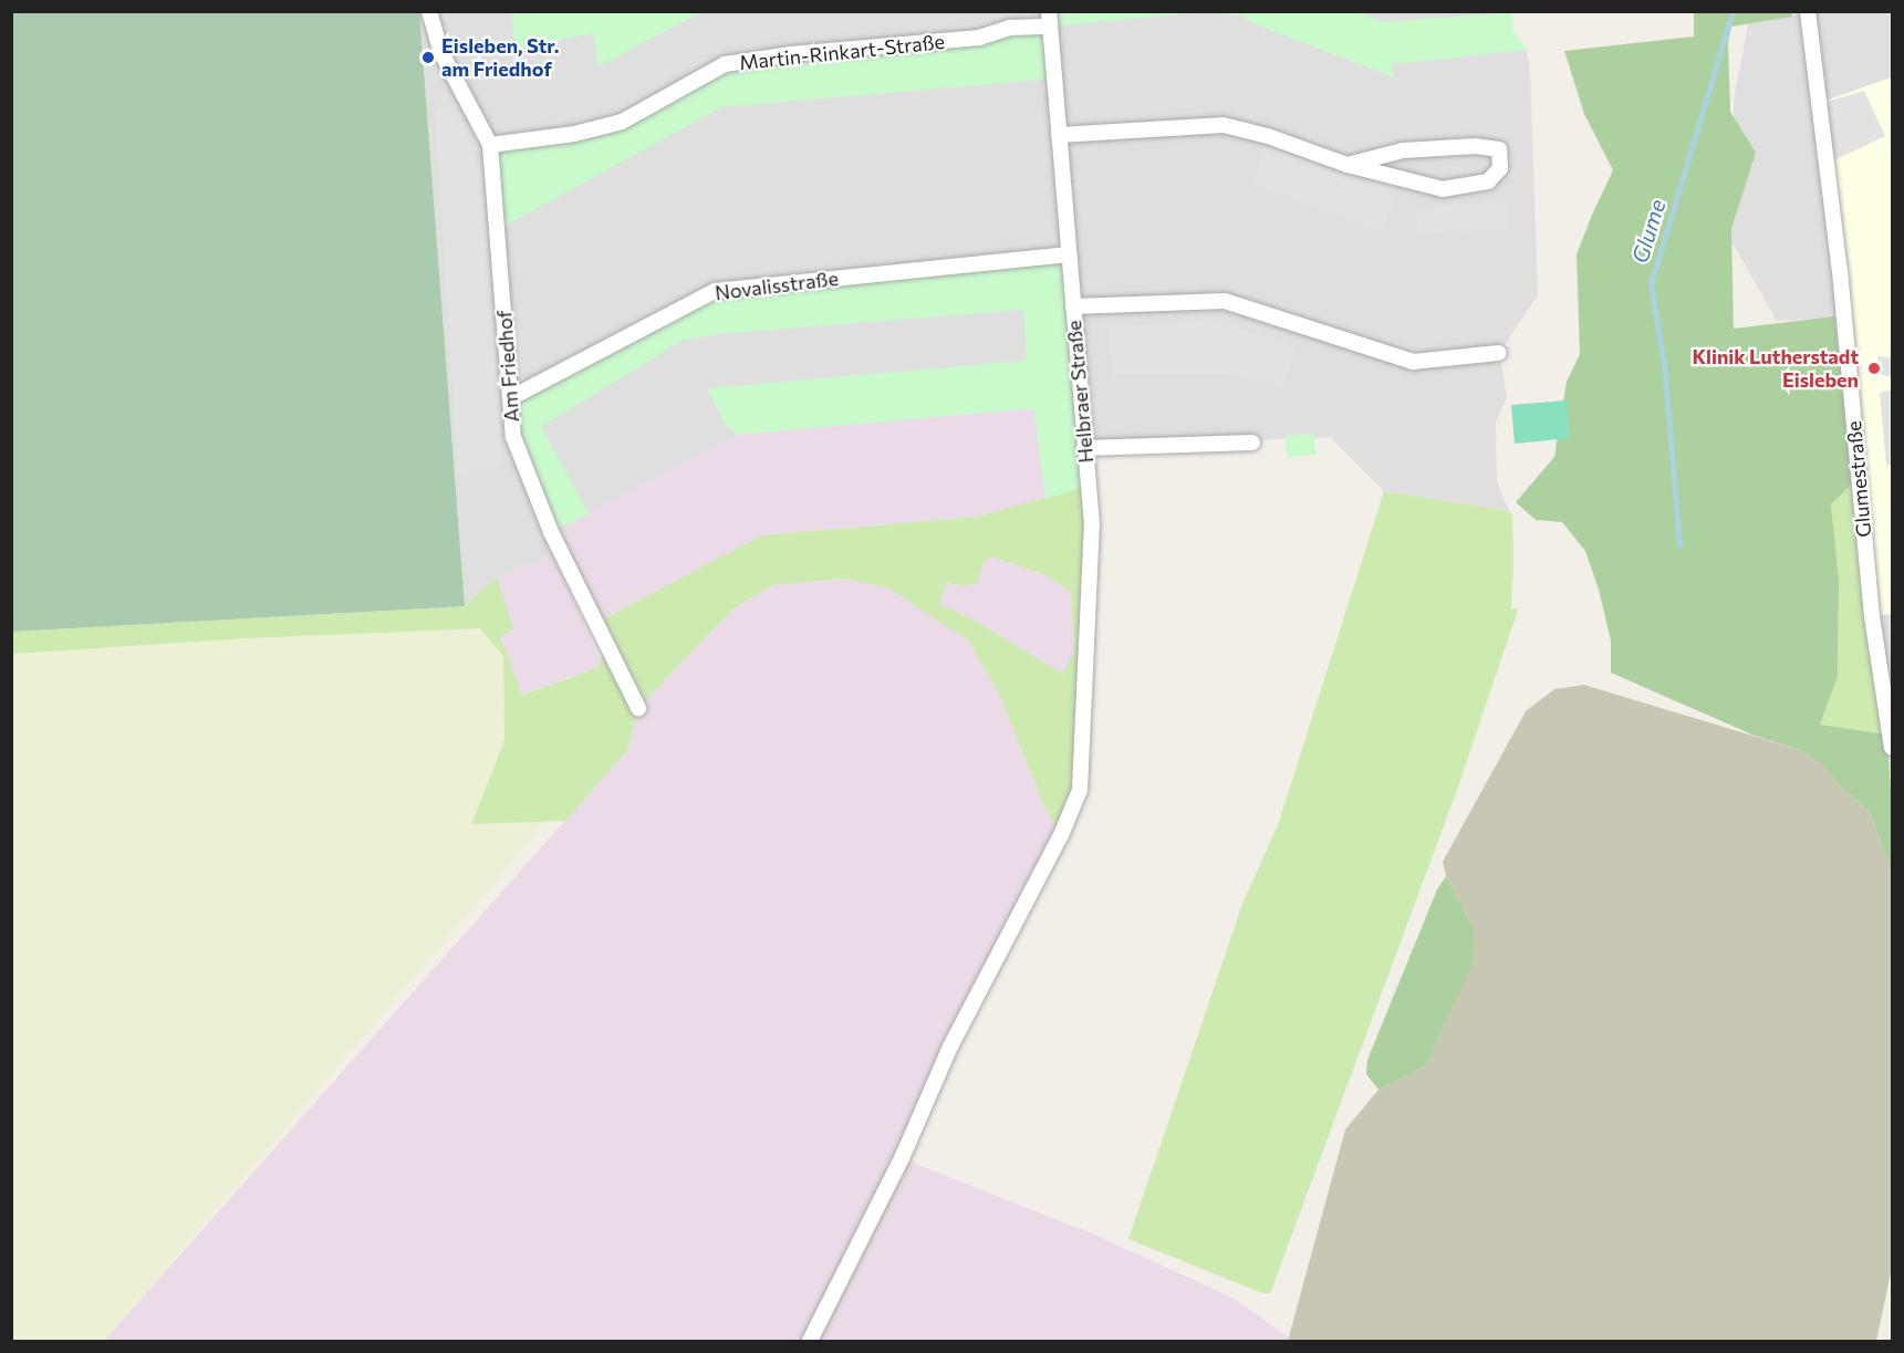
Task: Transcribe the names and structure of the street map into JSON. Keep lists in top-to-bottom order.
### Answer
{
  "streets": {
    "street": [
      "Martin-Rinkart-Straße",
      "Novalisstraße",
      "Am Friedhof",
      "Helbraer Straße",
      "Glumestraße"
    ]
  },
  "crossings": [
    ["Martin-Rinkart-Straße", "Am Friedhof"],
    ["Martin-Rinkart-Straße", "Helbraer Straße"],
    ["Novalisstraße", "Am Friedhof"],
    ["Novalisstraße", "Helbraer Straße"]
  ],
  "water": ["Glume"],
  "places": ["Eisleben, Str. am Friedhof", "Klinik Lutherstadt Eisleben"]
}
